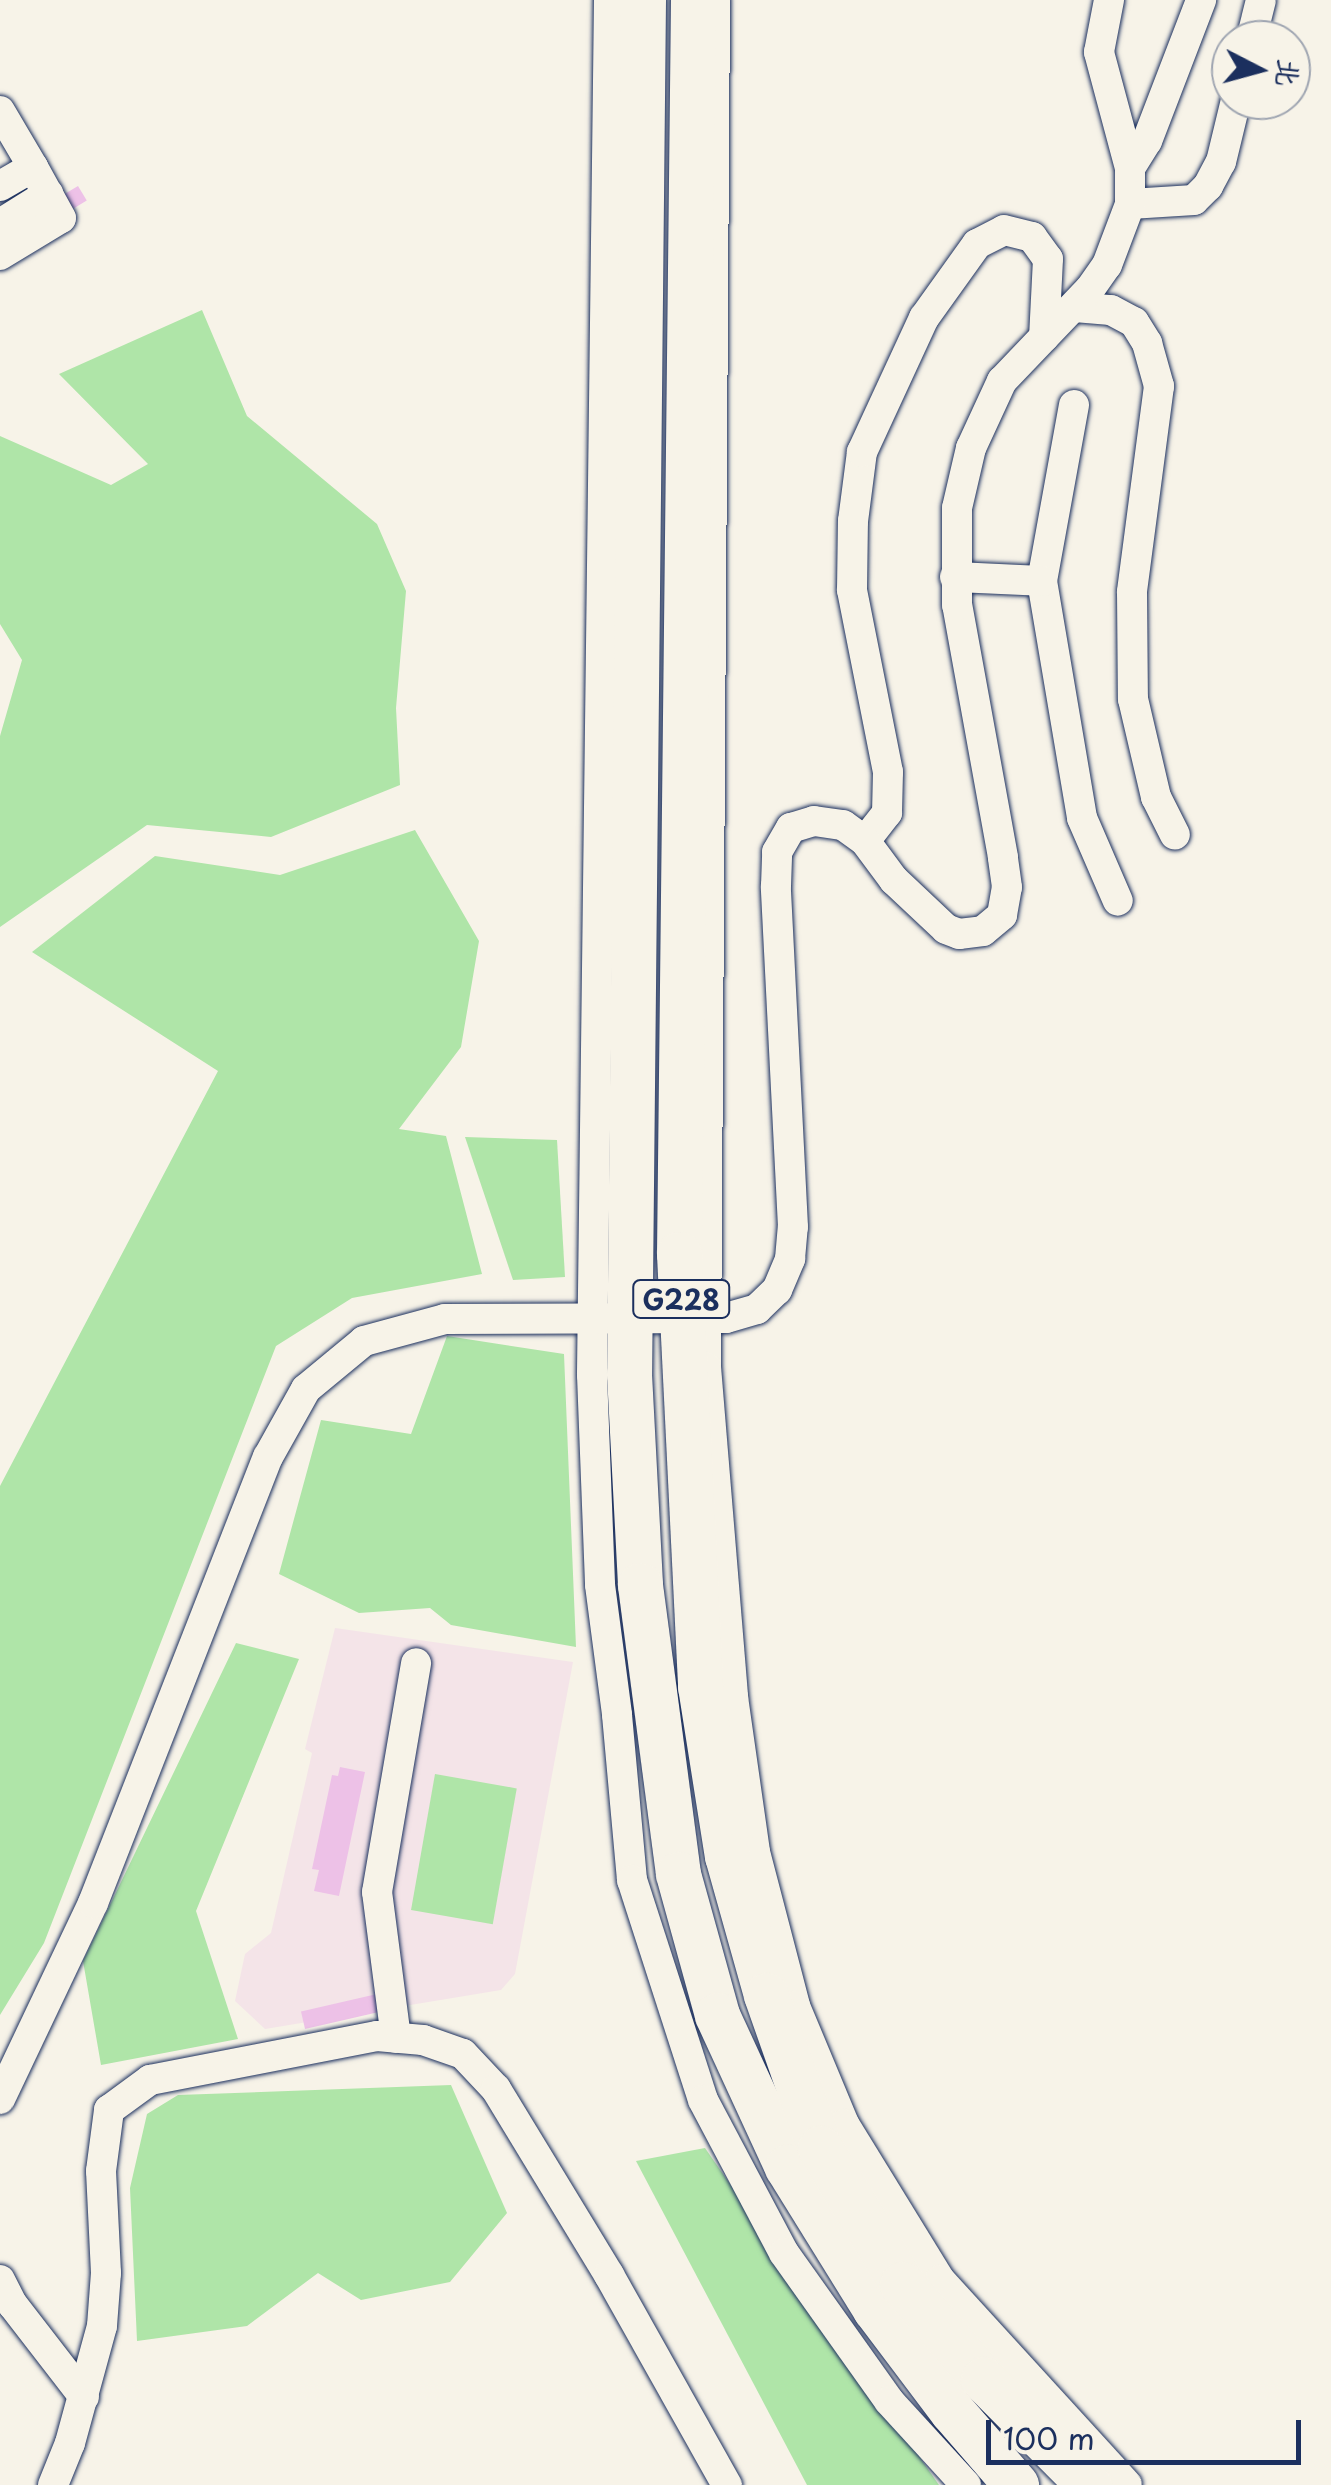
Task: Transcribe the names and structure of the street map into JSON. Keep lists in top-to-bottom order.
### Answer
{
  "streets": {
    "highway": ["G228"]
  },
  "scale_bar": "100 m",
  "north": "right"
}
